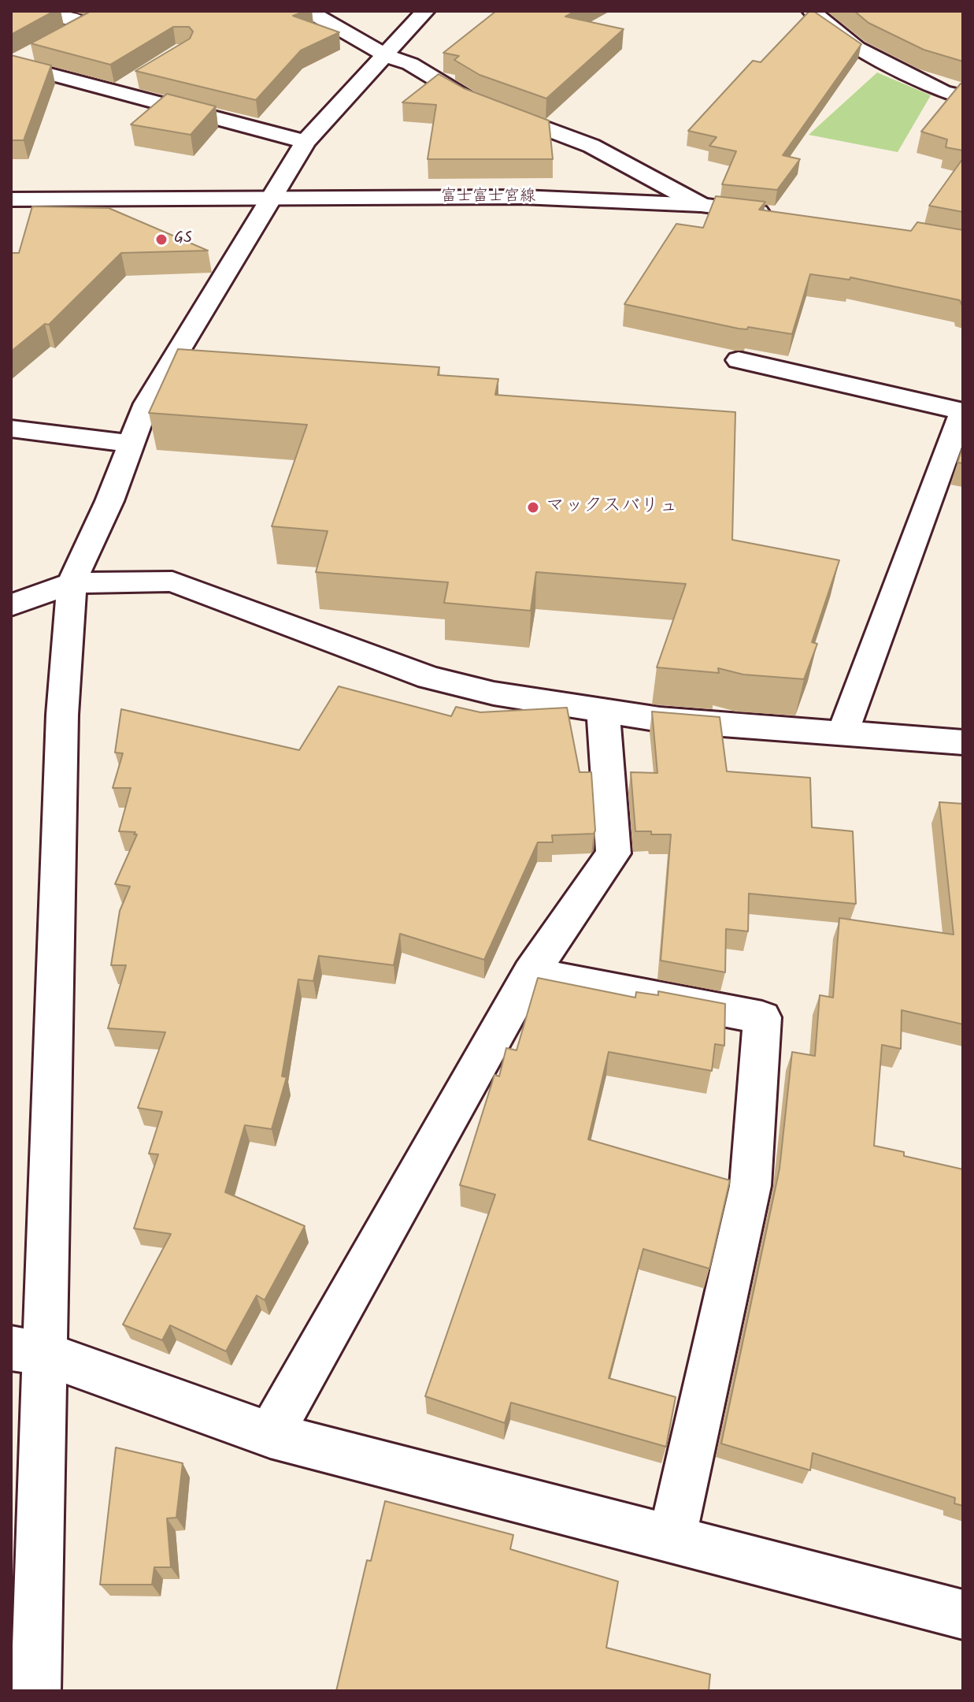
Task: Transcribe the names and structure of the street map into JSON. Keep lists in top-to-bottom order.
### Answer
{
  "streets": {
    "street": ["富士富士宮線"]
  },
  "places": ["GS", "マックスバリュ"]
}
